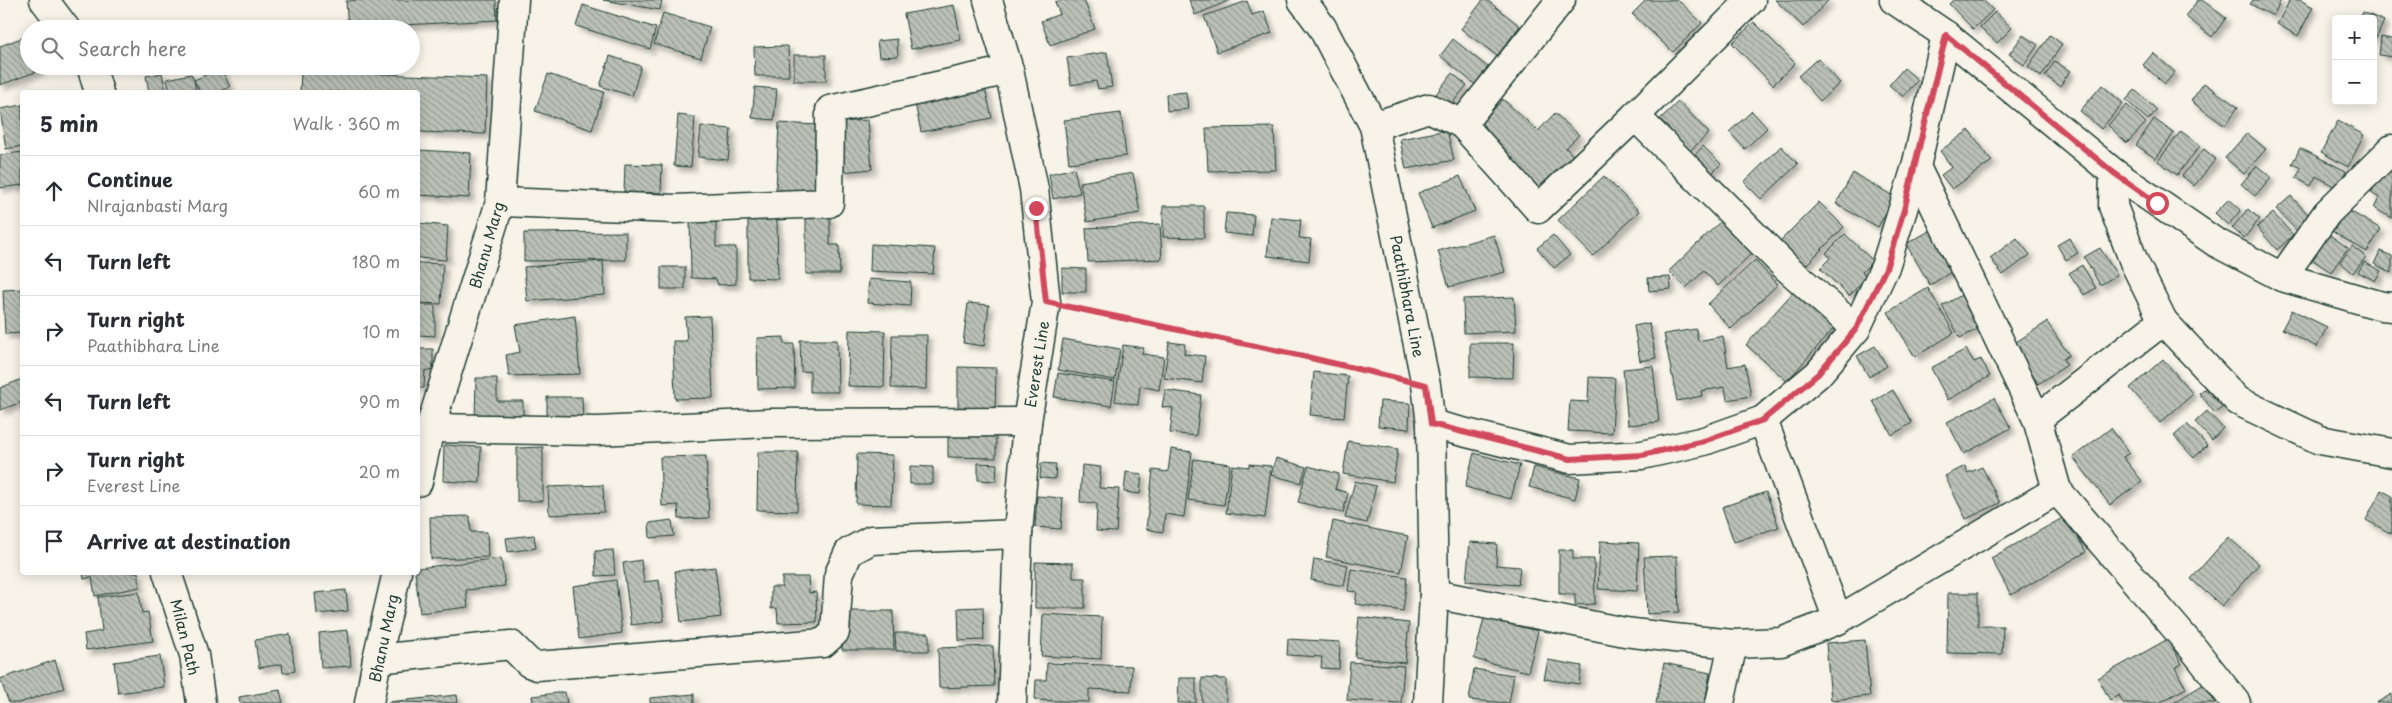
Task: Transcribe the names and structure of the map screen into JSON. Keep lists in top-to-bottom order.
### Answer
{
  "streets": {
    "street": [
      "Bhanu Marg",
      "Paathibhara Line",
      "Everest Line",
      "Milan Path"
    ]
  },
  "page": {
    "map_buttons": ["+", "−"],
    "search": "Search here",
    "heading": ["5 min", "Walk · 360 m"],
    "list": [
      ["Continue", "NIrajanbasti Marg", "60 m"],
      ["Turn left", "180 m"],
      ["Turn right", "Paathibhara Line", "10 m"],
      ["Turn left", "90 m"],
      ["Turn right", "Everest Line", "20 m"],
      "Arrive at destination"
    ]
  }
}
